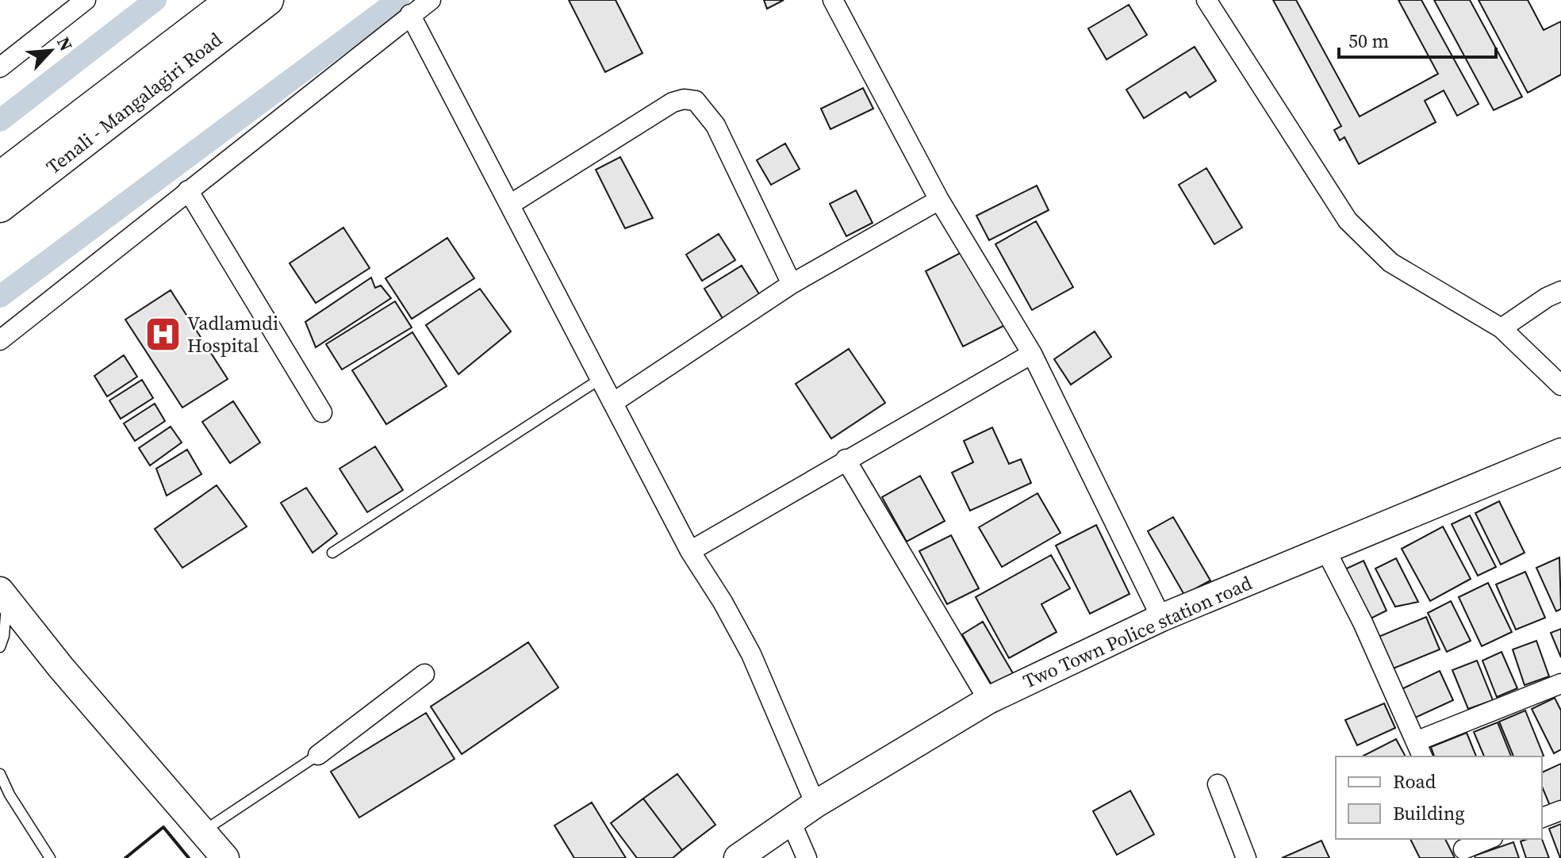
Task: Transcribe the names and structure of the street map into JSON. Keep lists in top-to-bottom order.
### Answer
{
  "streets": {
    "main road": ["Tenali - Mangalagiri Road"],
    "street": ["Two Town Police station road"]
  },
  "places": {
    "hospital": ["Vadlamudi Hospital"]
  },
  "legend": ["Road", "Building"],
  "scale_bar": "50 m",
  "north": "top right"
}
